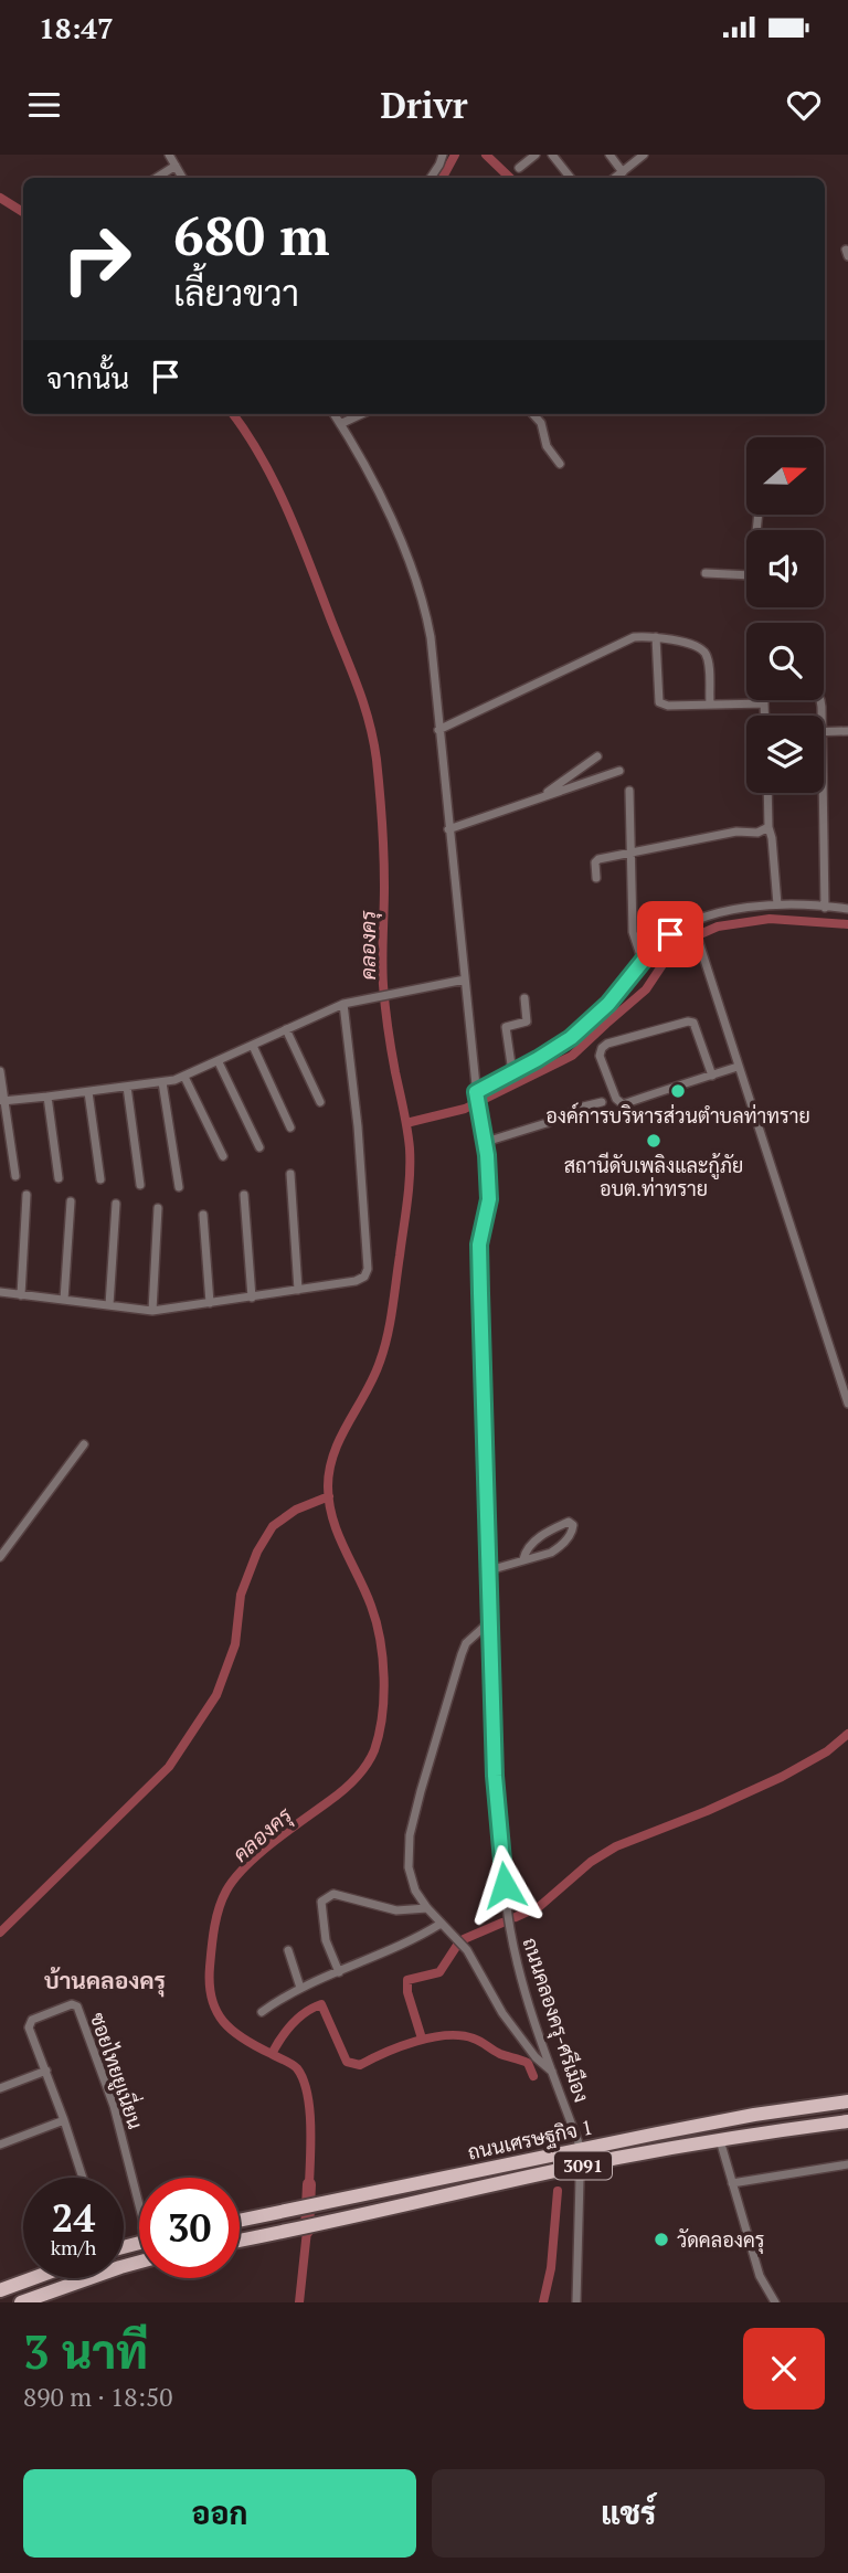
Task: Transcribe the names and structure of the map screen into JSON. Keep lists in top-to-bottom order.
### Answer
{
  "streets": {
    "main road": ["ถนนเศรษฐกิจ 1", "3091"],
    "street": ["ถนนคลองครุ-ศรีเมือง", "ซอยไทยยูเนี่ยน"]
  },
  "crossings": [
    ["ถนนคลองครุ-ศรีเมือง", "ถนนเศรษฐกิจ 1"]
  ],
  "districts": ["บ้านคลองครุ"],
  "water": ["คลองครุ"],
  "places": ["องค์การบริหารส่วนตำบลท่าทราย", "สถานีดับเพลิงและกู้ภัย อบต.ท่าทราย", "วัดคลองครุ"],
  "north": "right",
  "page": {
    "status": "18:47",
    "header": "Drivr",
    "turn": ["680 m", "เลี้ยวขวา"],
    "then": "จากนั้น",
    "speed": "24 km/h",
    "limit": "30",
    "heading": ["3 นาที", "890 m · 18:50"],
    "buttons": ["ออก", "แชร์"]
  }
}
